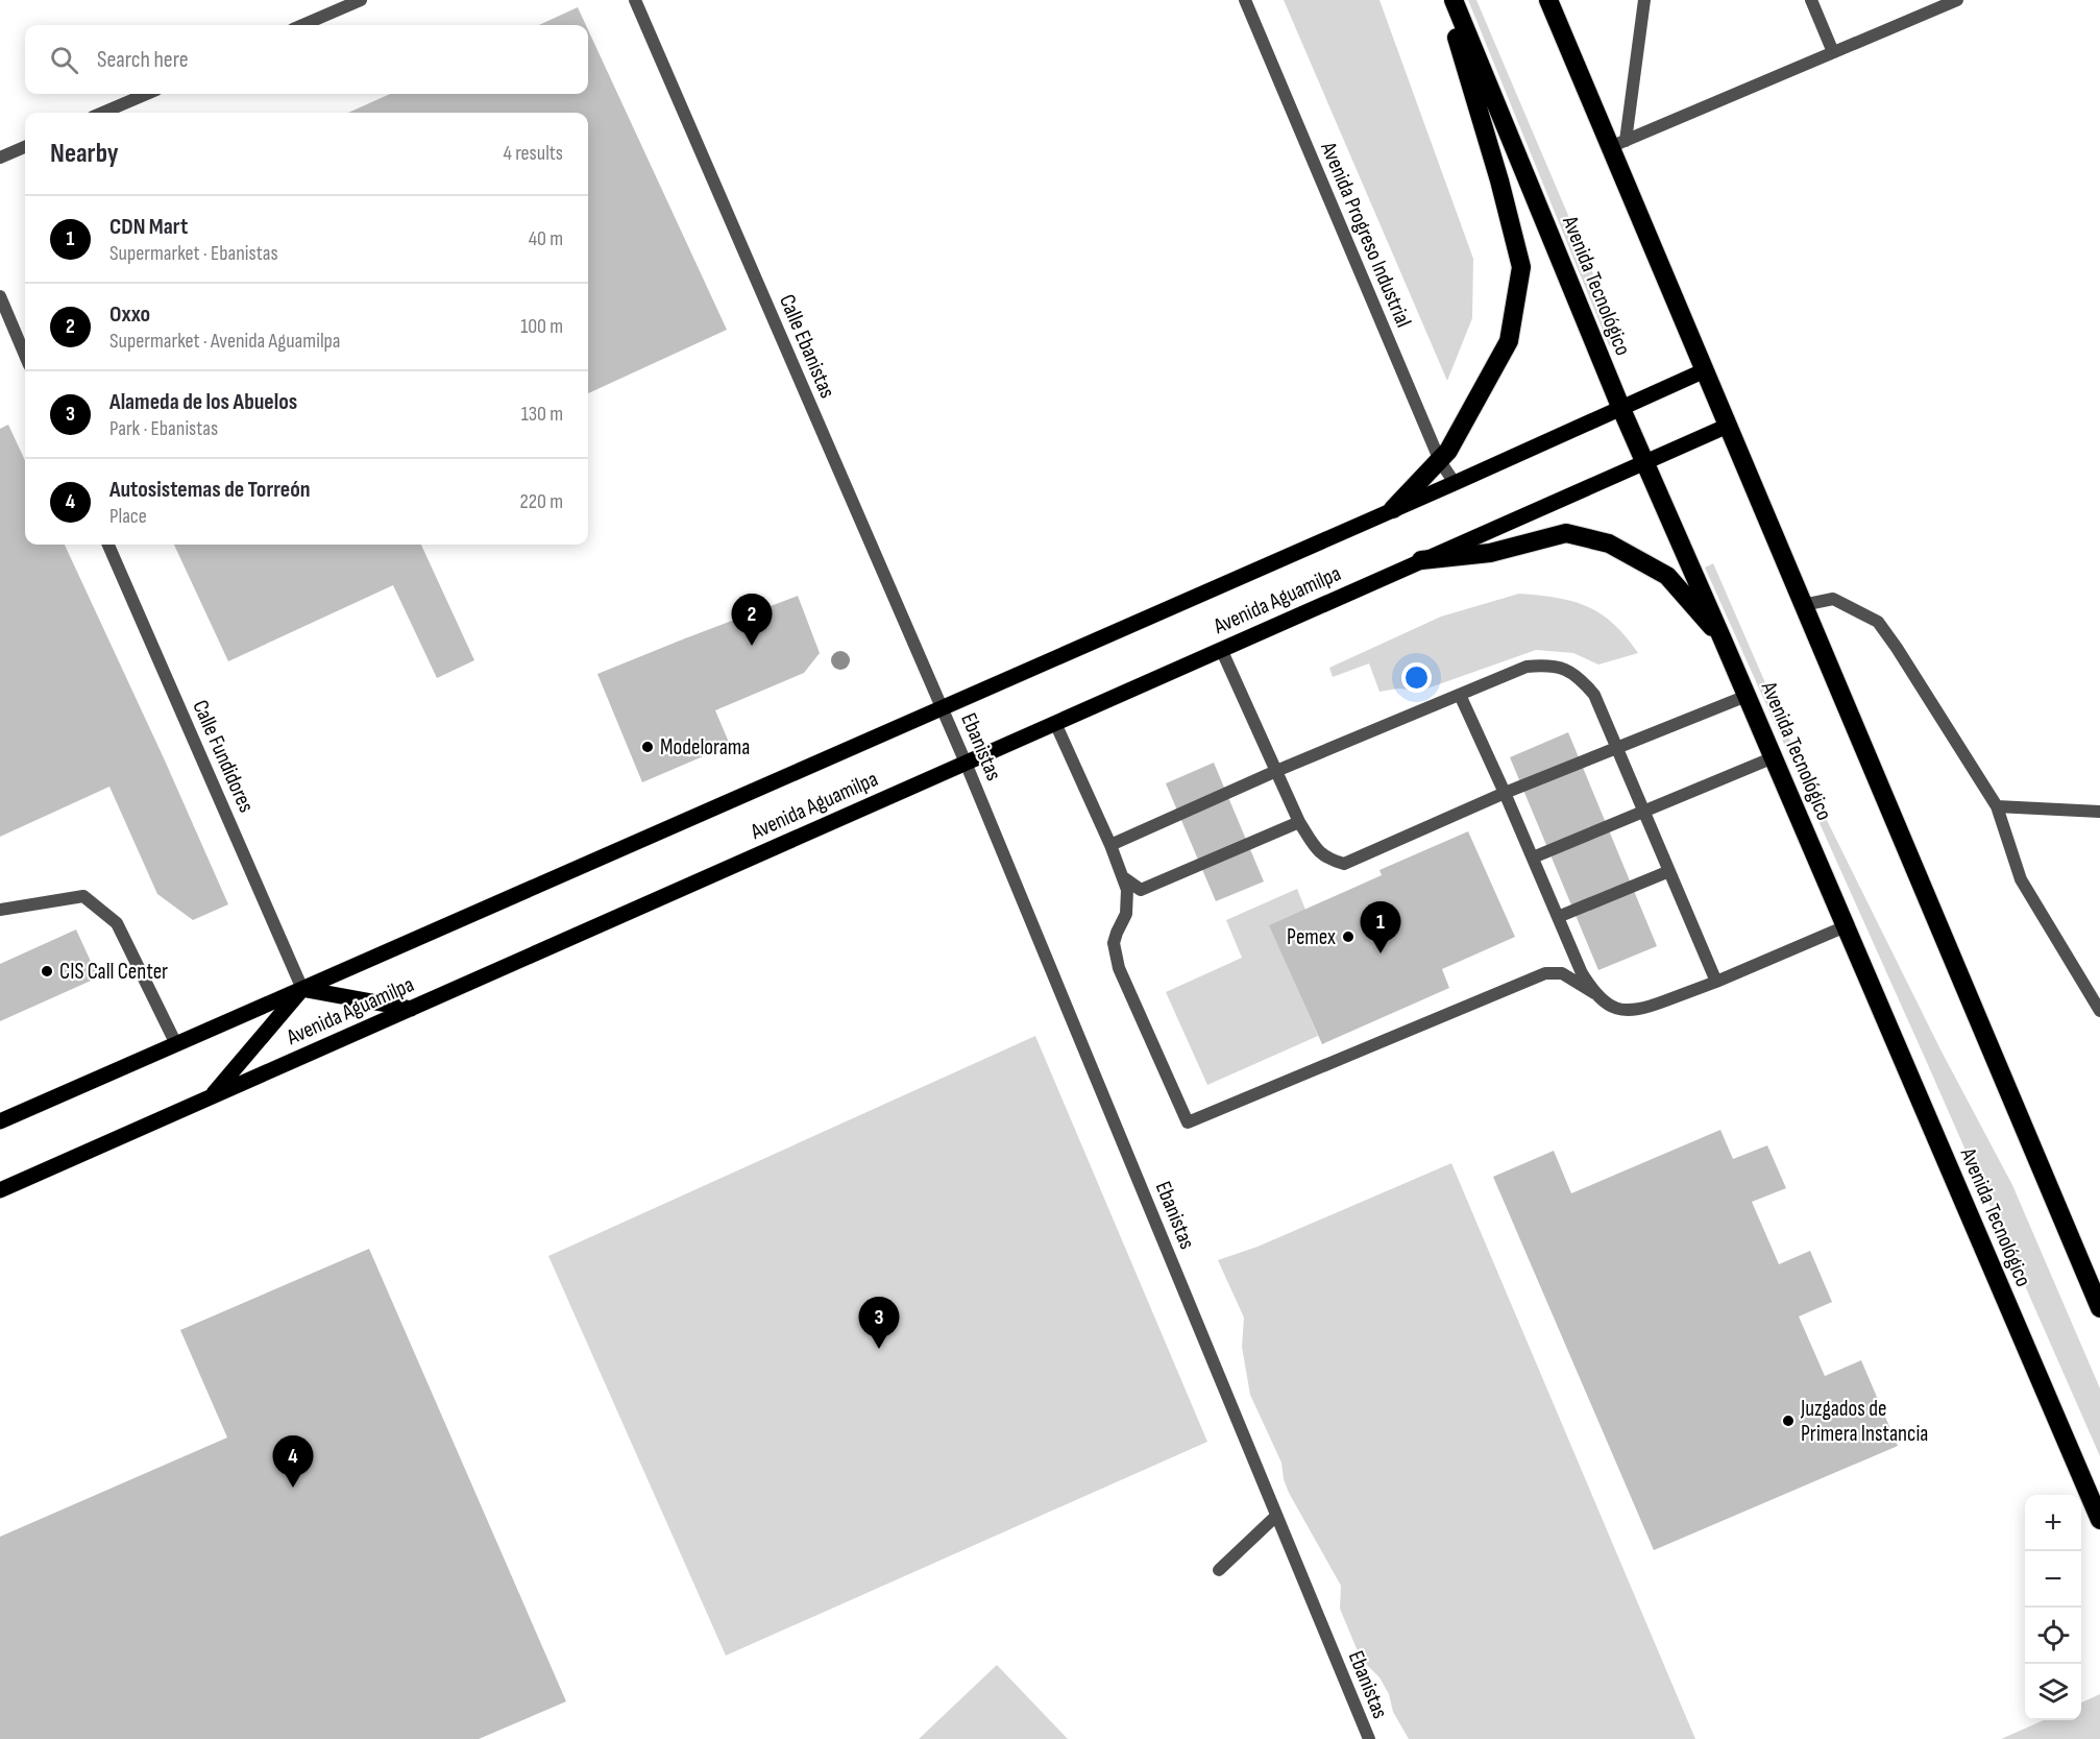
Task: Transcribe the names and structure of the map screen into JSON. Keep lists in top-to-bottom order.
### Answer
{
  "streets": {
    "highway": ["Avenida Tecnológico"],
    "main road": ["Avenida Aguamilpa"],
    "street": [
      "Avenida Progreso Industrial",
      "Calle Ebanistas",
      "Ebanistas",
      "Calle Fundidores"
    ]
  },
  "crossings": [
    ["Avenida Progreso Industrial", "Avenida Aguamilpa"],
    ["Avenida Tecnológico", "Avenida Aguamilpa"],
    ["Calle Ebanistas", "Avenida Aguamilpa"],
    ["Calle Ebanistas", "Ebanistas"],
    ["Avenida Aguamilpa", "Ebanistas"],
    ["Avenida Aguamilpa", "Calle Fundidores"]
  ],
  "places": [
    "Modelorama",
    "Pemex",
    "CIS Call Center",
    "Juzgados de Primera Instancia"
  ],
  "page": {
    "search": "Search here",
    "heading": ["Nearby", "4 results"],
    "list": [
      {
        "mark": "1",
        "name": "CDN Mart",
        "note": "Supermarket · Ebanistas",
        "value": "40 m"
      },
      {
        "mark": "2",
        "name": "Oxxo",
        "note": "Supermarket · Avenida Aguamilpa",
        "value": "100 m"
      },
      {
        "mark": "3",
        "name": "Alameda de los Abuelos",
        "note": "Park · Ebanistas",
        "value": "130 m"
      },
      {
        "mark": "4",
        "name": "Autosistemas de Torreón",
        "note": "Place",
        "value": "220 m"
      }
    ],
    "pins": [
      "2",
      "1",
      "3",
      "4"
    ],
    "map_buttons": ["+", "−"]
  }
}
